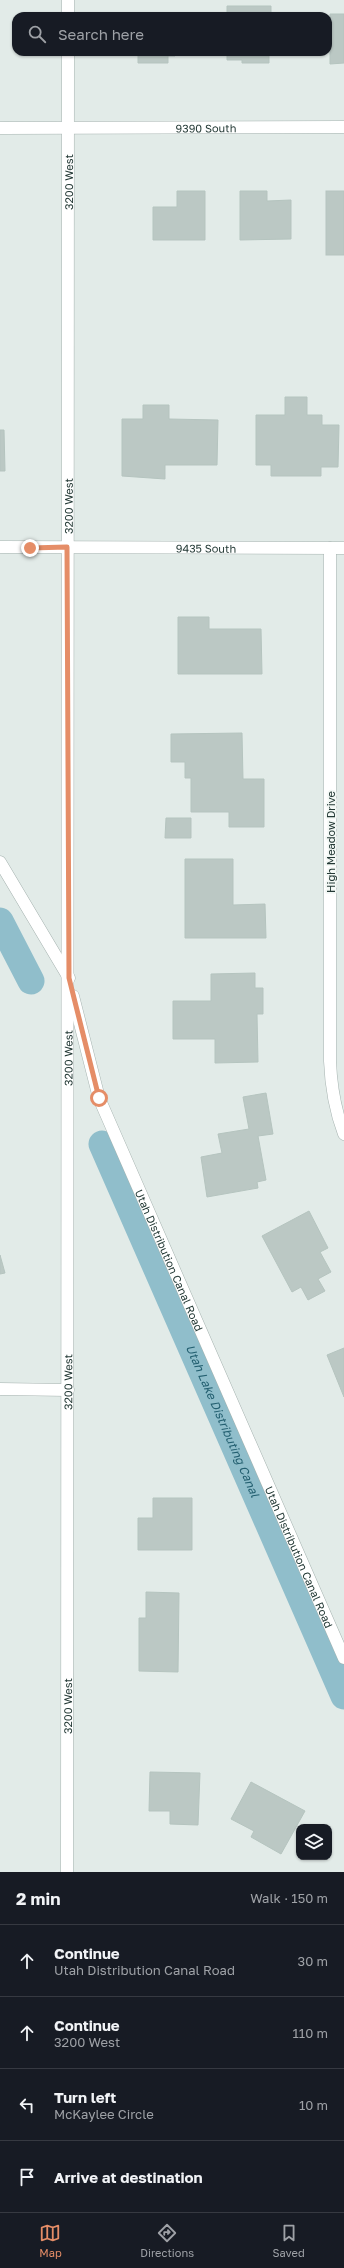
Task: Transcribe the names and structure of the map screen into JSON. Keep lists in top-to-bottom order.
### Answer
{
  "streets": {
    "street": [
      "9390 South",
      "3200 West",
      "9435 South",
      "High Meadow Drive",
      "Utah Distribution Canal Road"
    ]
  },
  "crossings": [
    ["9390 South", "3200 West"],
    ["3200 West", "9435 South"],
    ["3200 West", "Utah Distribution Canal Road"],
    ["9435 South", "High Meadow Drive"]
  ],
  "water": ["Utah Lake Distributing Canal"],
  "page": {
    "search": "Search here",
    "heading": ["2 min", "Walk · 150 m"],
    "list": [
      ["Continue", "Utah Distribution Canal Road", "30 m"],
      ["Continue", "3200 West", "110 m"],
      ["Turn left", "McKaylee Circle", "10 m"],
      "Arrive at destination"
    ],
    "nav": ["Map", "Directions", "Saved"]
  }
}
